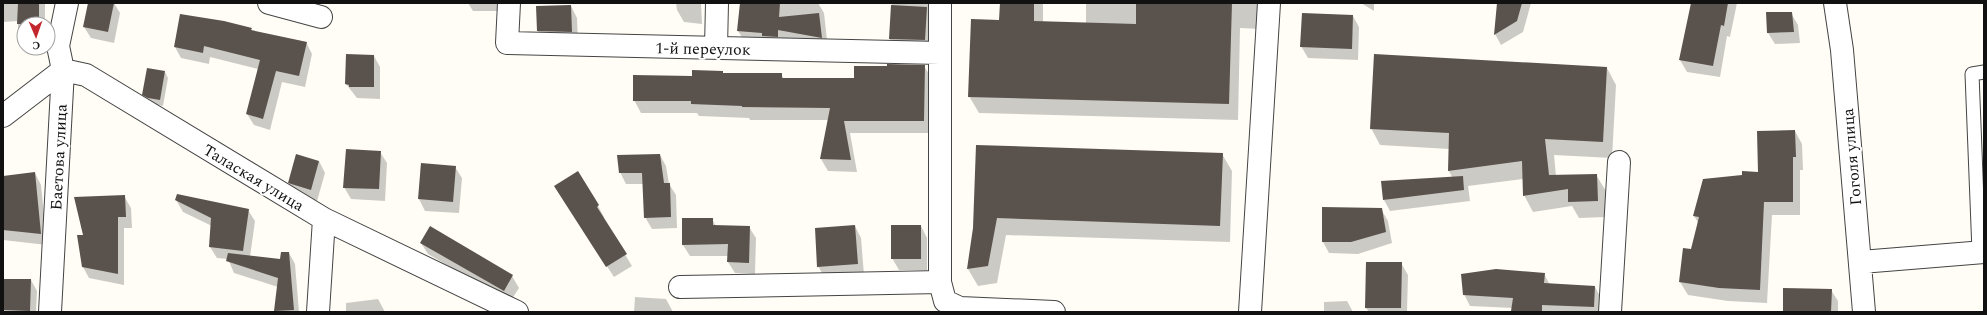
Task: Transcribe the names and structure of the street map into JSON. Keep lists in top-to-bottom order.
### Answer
{
  "streets": {
    "street": [
      "1-й переулок",
      "Баетова улица",
      "Гоголя улица",
      "Талаская улица"
    ]
  },
  "crossings": [
    ["Баетова улица", "Талаская улица"]
  ],
  "north": "bottom"
}
